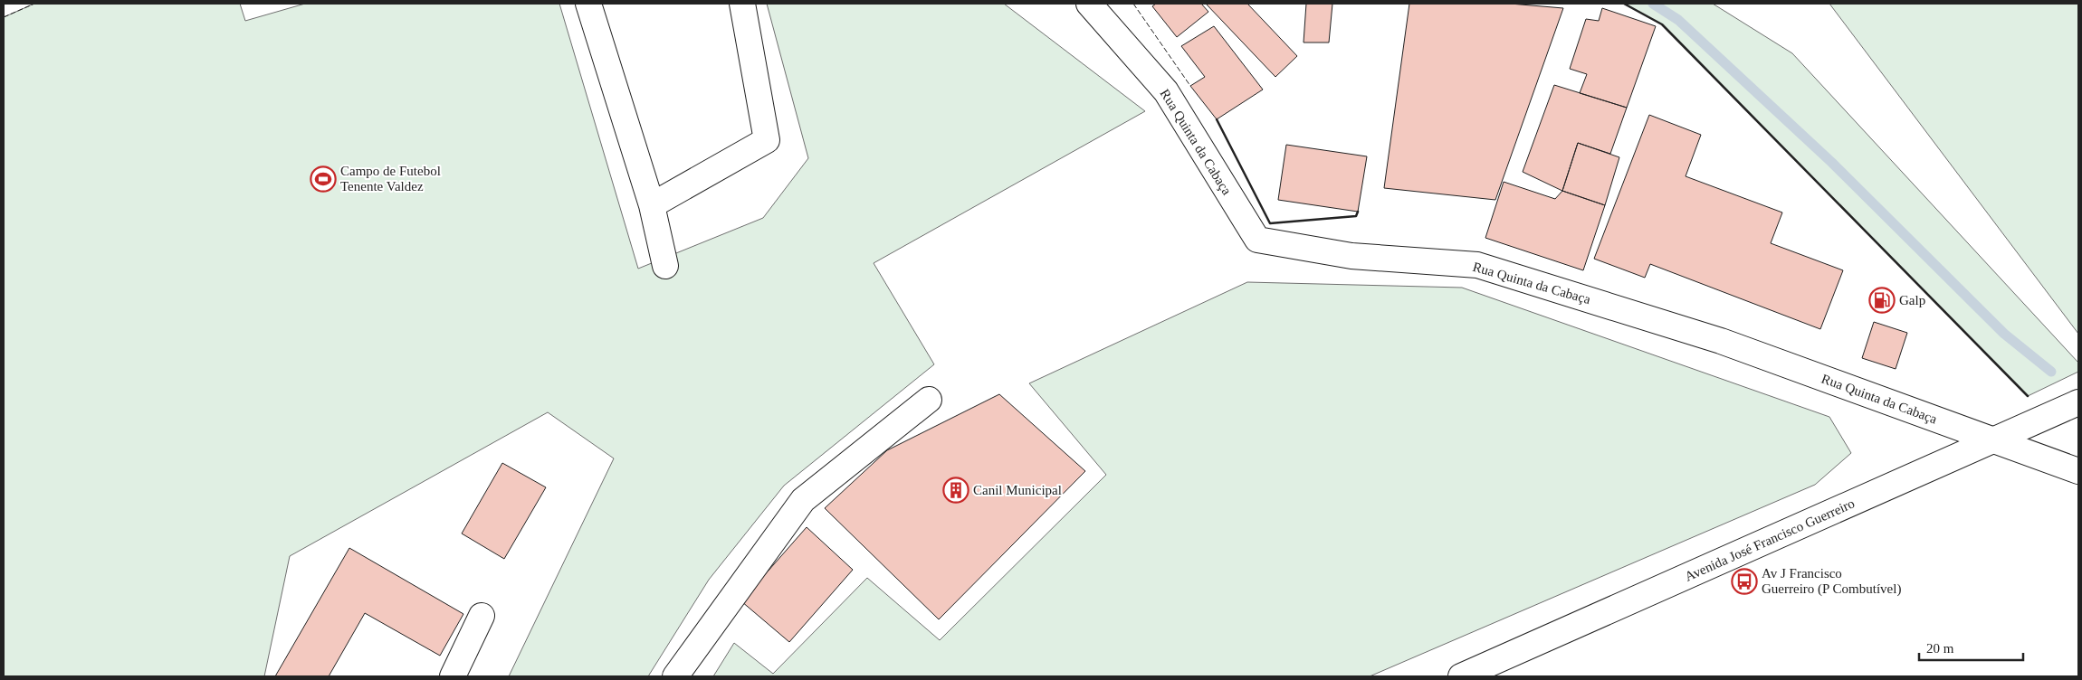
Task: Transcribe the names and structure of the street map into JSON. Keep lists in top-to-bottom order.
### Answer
{
  "streets": {
    "street": ["Rua Quinta da Cabaça", "Avenida José Francisco Guerreiro"]
  },
  "crossings": [
    ["Rua Quinta da Cabaça", "Avenida José Francisco Guerreiro"]
  ],
  "places": {
    "sports": ["Campo de Futebol Tenente Valdez"],
    "fuel station": ["Galp"],
    "building": ["Canil Municipal"],
    "bus stop": ["Av J Francisco Guerreiro (P Combutível)"]
  },
  "scale_bar": "20 m"
}
